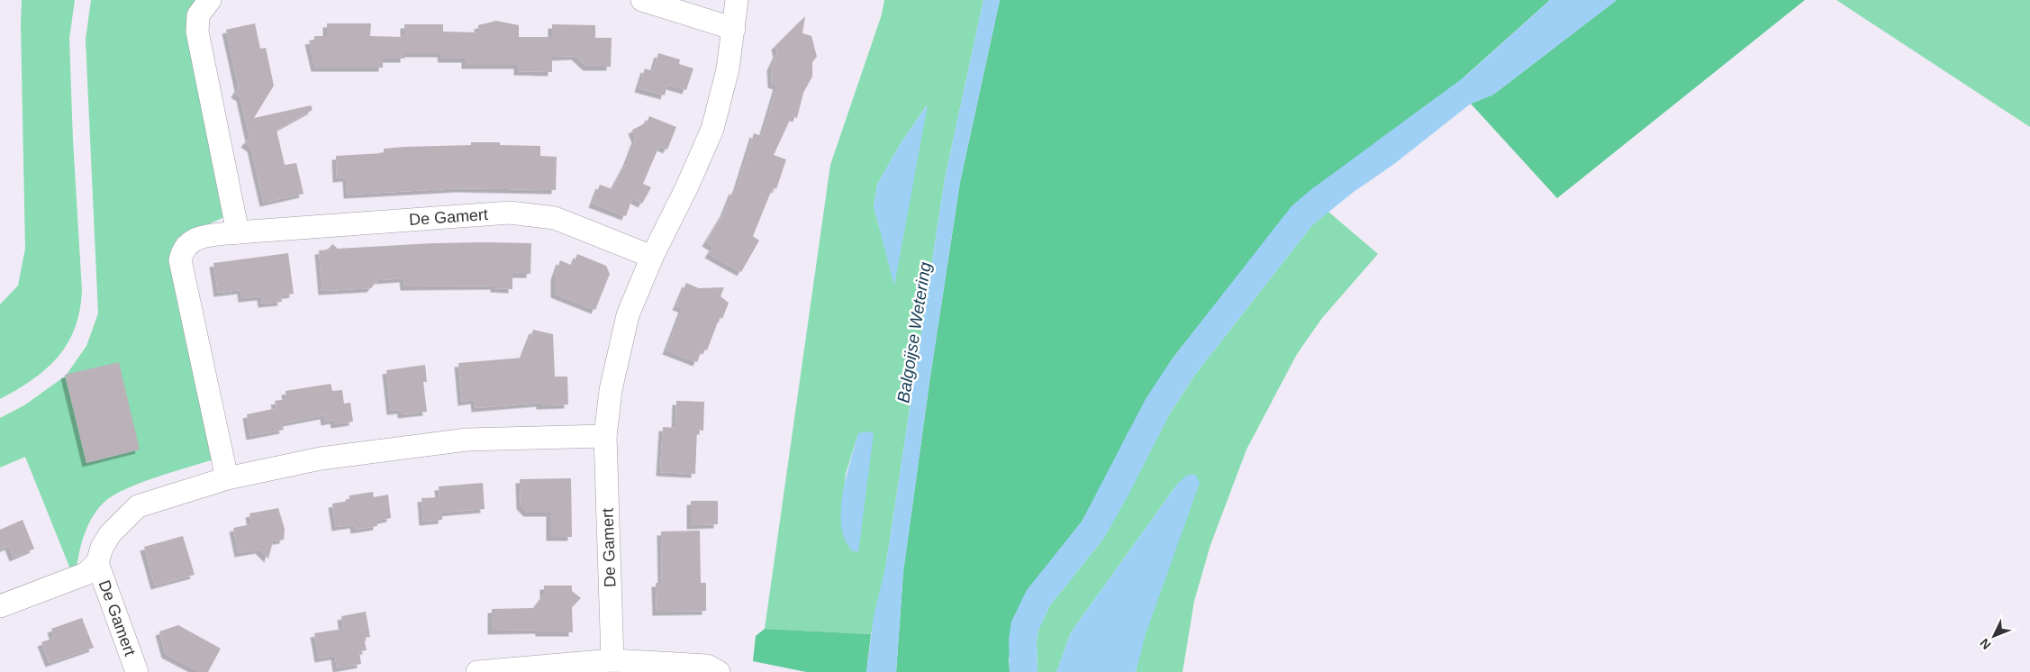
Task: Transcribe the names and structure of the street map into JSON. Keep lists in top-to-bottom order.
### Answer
{
  "streets": {
    "street": ["De Gamert"]
  },
  "water": ["Balgoijse Wetering"],
  "north": "bottom left"
}
